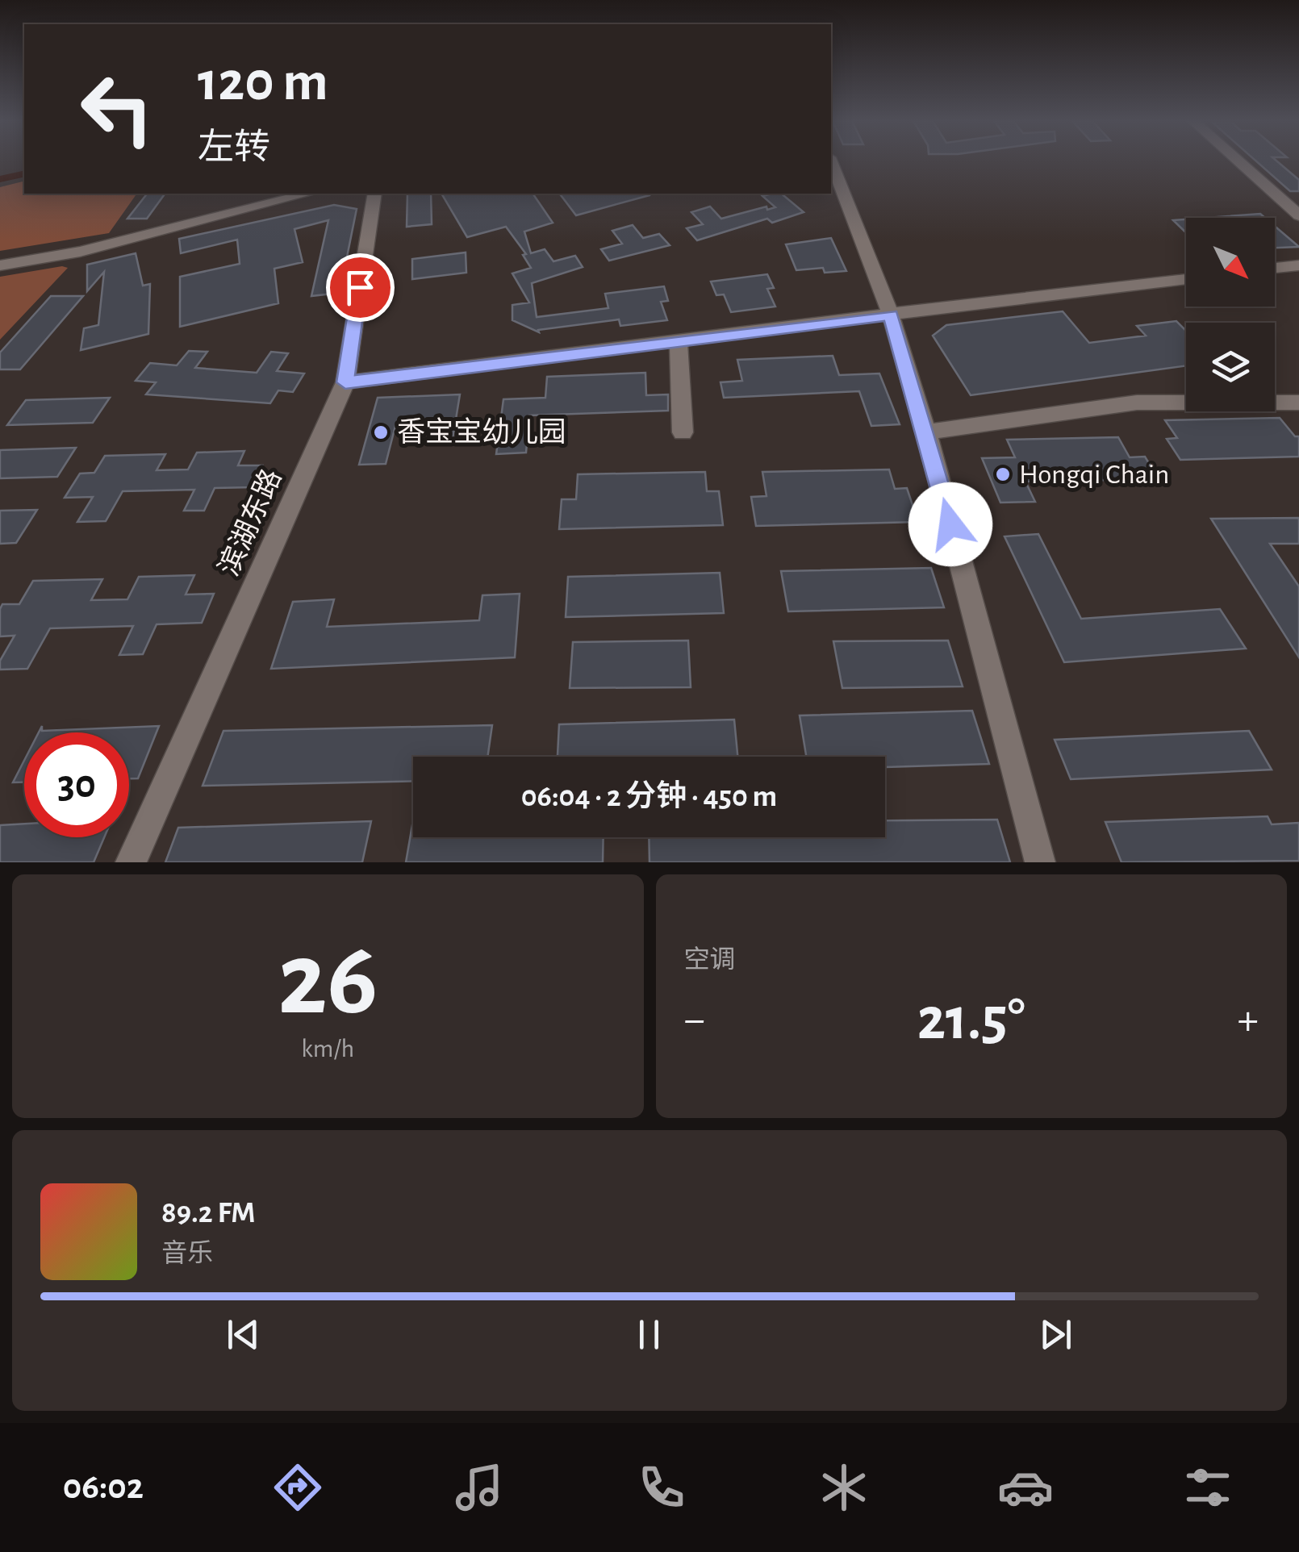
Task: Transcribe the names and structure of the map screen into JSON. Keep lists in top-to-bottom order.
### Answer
{
  "streets": {
    "street": ["滨湖东路"]
  },
  "places": ["香宝宝幼儿园", "Hongqi Chain"],
  "north": "bottom right",
  "page": {
    "turn": ["120 m", "左转"],
    "limit": "30",
    "trip": "06:04 · 2 分钟 · 450 m",
    "tile": [
      ["26", "km/h"],
      "空调"
    ],
    "heat": ["−", "21.5°", "+"],
    "song": ["89.2 FM", "音乐"],
    "tabs": "06:02"
  }
}
